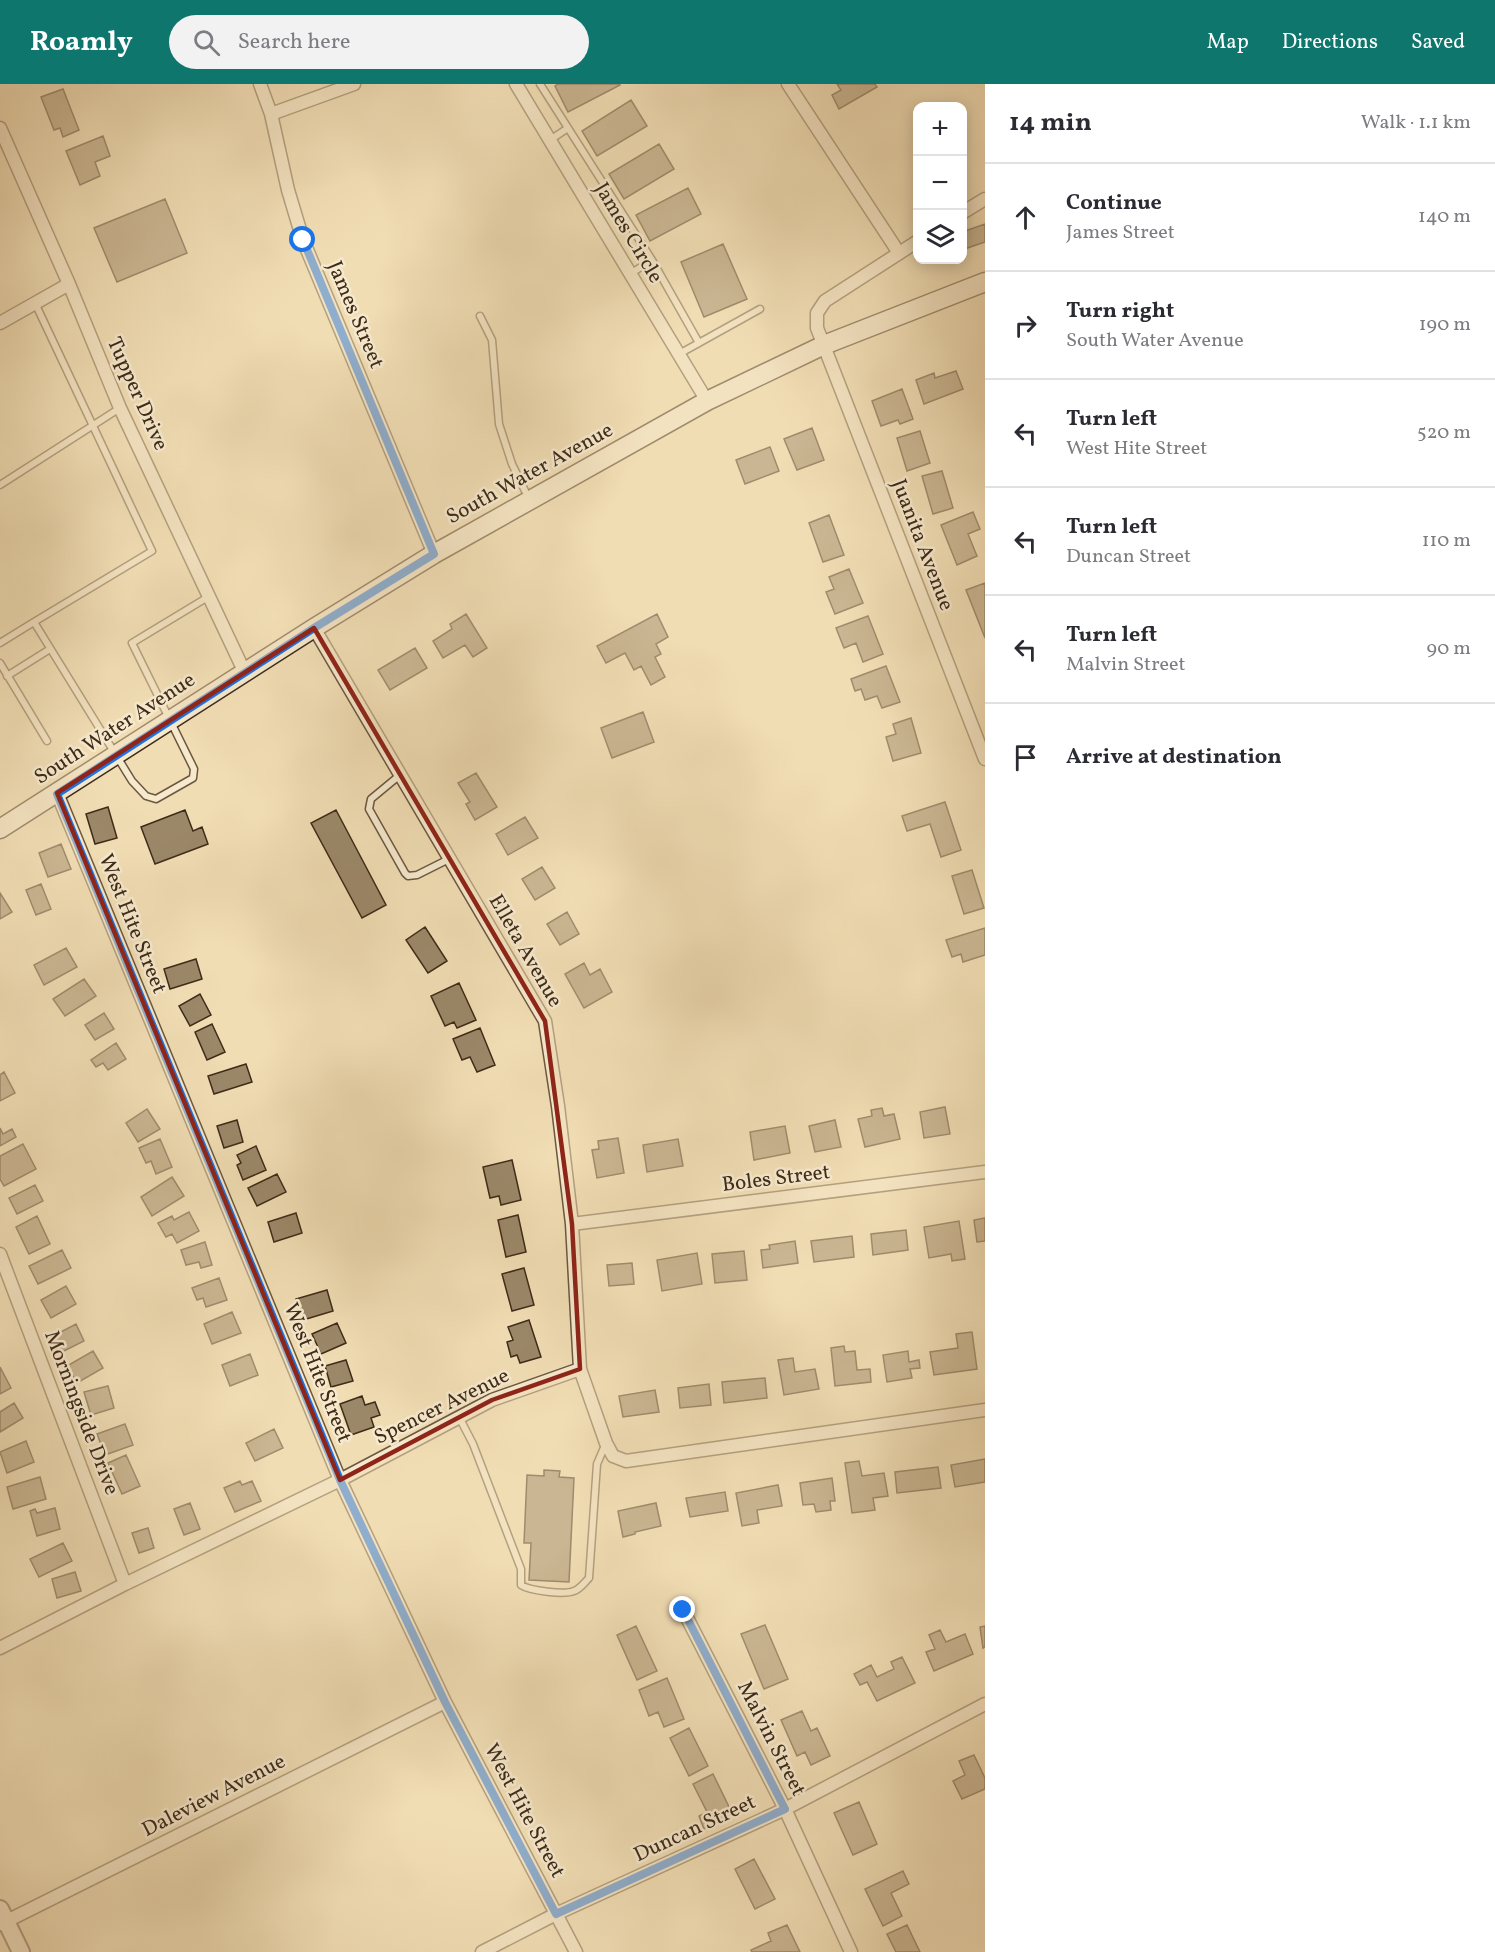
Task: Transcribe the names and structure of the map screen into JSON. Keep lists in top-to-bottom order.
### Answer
{
  "streets": {
    "main road": ["South Water Avenue"],
    "street": [
      "James Circle",
      "James Street",
      "Tupper Drive",
      "Juanita Avenue",
      "West Hite Street",
      "Elleta Avenue",
      "Boles Street",
      "Spencer Avenue",
      "Morningside Drive",
      "Malvin Street",
      "Daleview Avenue",
      "Duncan Street"
    ]
  },
  "crossings": [
    ["James Circle", "South Water Avenue"],
    ["James Street", "South Water Avenue"],
    ["Tupper Drive", "South Water Avenue"],
    ["South Water Avenue", "Juanita Avenue"],
    ["South Water Avenue", "West Hite Street"],
    ["South Water Avenue", "Elleta Avenue"],
    ["West Hite Street", "Spencer Avenue"],
    ["West Hite Street", "Daleview Avenue"],
    ["West Hite Street", "Duncan Street"],
    ["Elleta Avenue", "Boles Street"],
    ["Elleta Avenue", "Spencer Avenue"],
    ["Spencer Avenue", "Morningside Drive"],
    ["Malvin Street", "Duncan Street"]
  ],
  "page": {
    "header": "Roamly",
    "search": "Search here",
    "nav": ["Map", "Directions", "Saved"],
    "heading": ["14 min", "Walk · 1.1 km"],
    "map_buttons": ["+", "−"],
    "list": [
      ["Continue", "James Street", "140 m"],
      ["Turn right", "South Water Avenue", "190 m"],
      ["Turn left", "West Hite Street", "520 m"],
      ["Turn left", "Duncan Street", "110 m"],
      ["Turn left", "Malvin Street", "90 m"],
      "Arrive at destination"
    ]
  }
}
